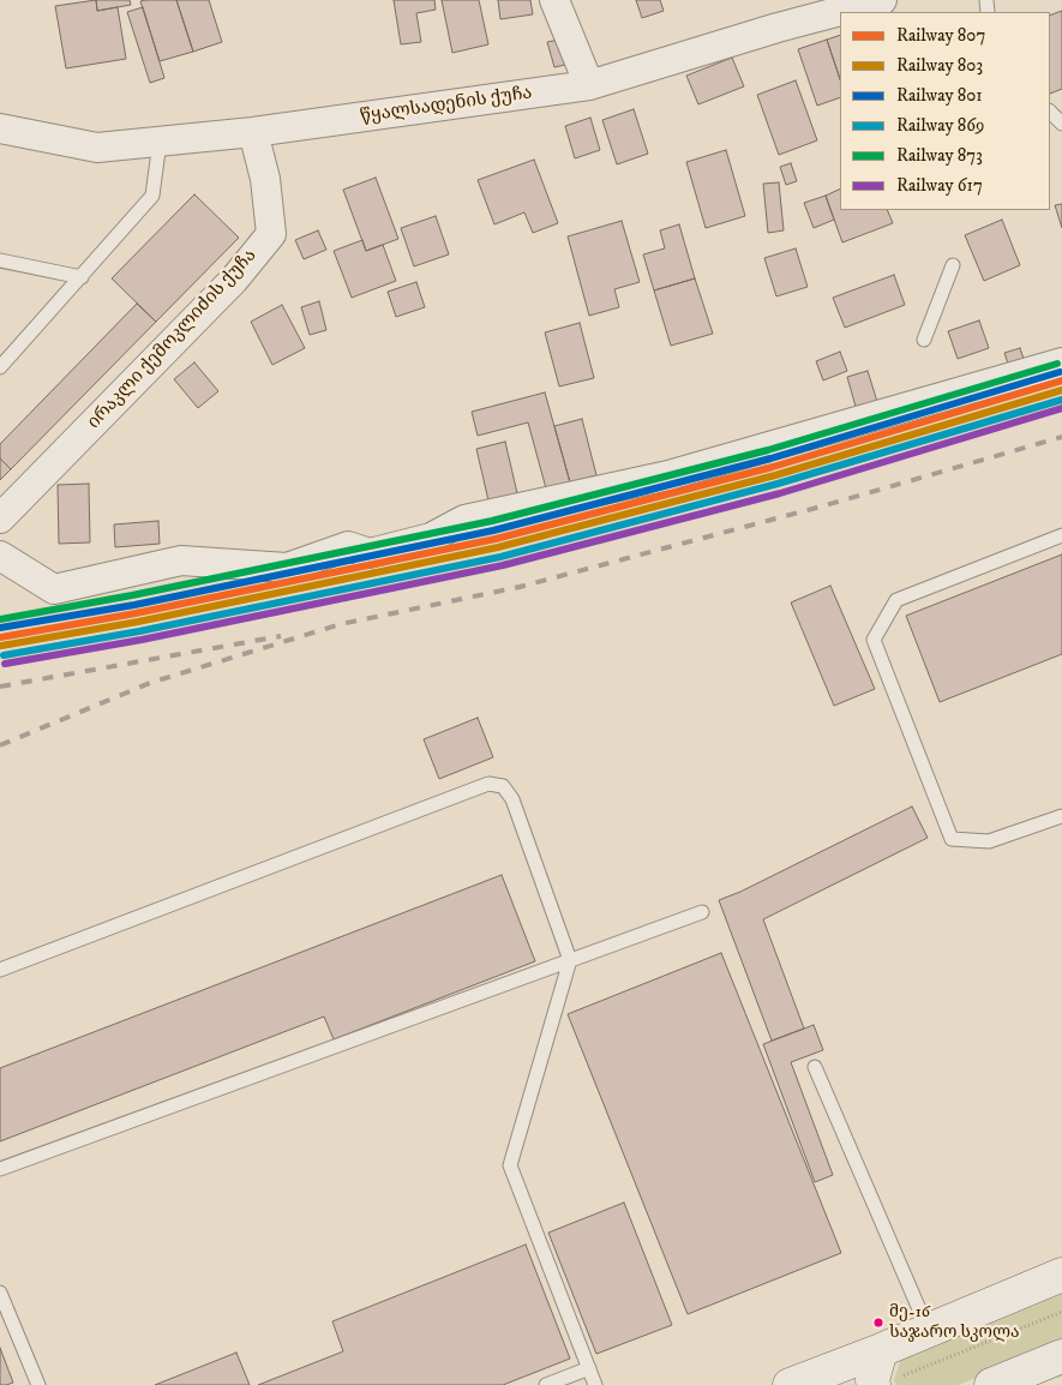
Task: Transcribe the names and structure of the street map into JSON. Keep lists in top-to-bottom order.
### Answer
{
  "streets": {
    "street": ["წყალსადენის ქუჩა", "ირაკლი ქემოკლიძის ქუჩა"]
  },
  "crossings": [
    ["წყალსადენის ქუჩა", "ირაკლი ქემოკლიძის ქუჩა"]
  ],
  "places": ["მე-16 საჯარო სკოლა"],
  "lines": [
    "rail line 873",
    "rail line 801",
    "rail line 807",
    "rail line 803",
    "rail line 869",
    "rail line 617"
  ],
  "legend": [
    "Railway 807",
    "Railway 803",
    "Railway 801",
    "Railway 869",
    "Railway 873",
    "Railway 617"
  ]
}
